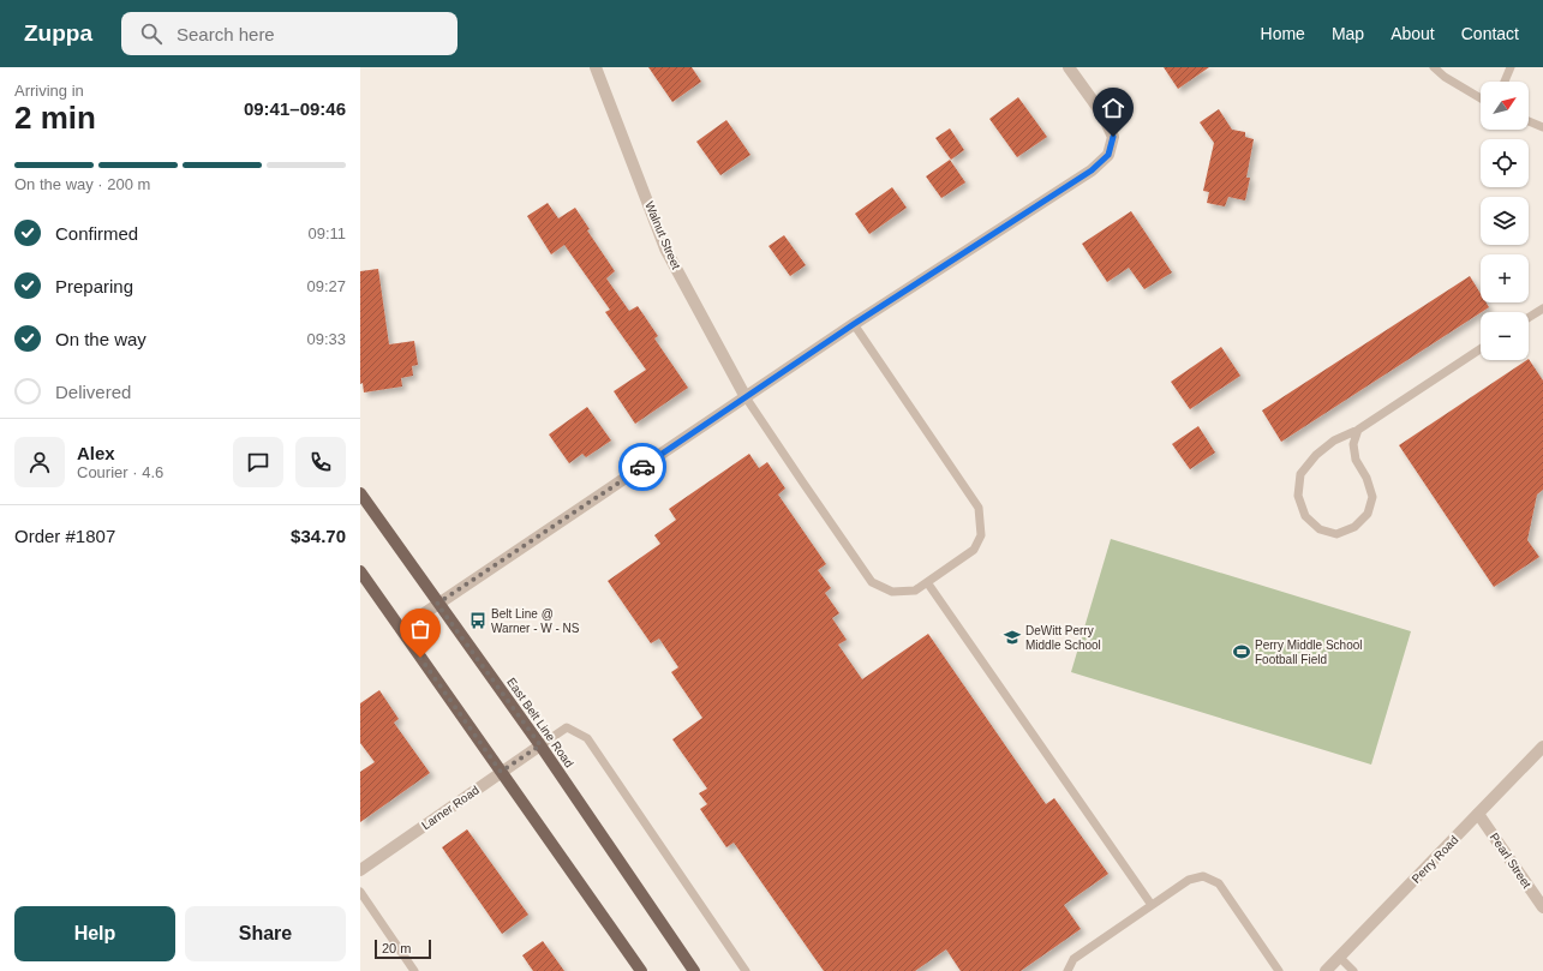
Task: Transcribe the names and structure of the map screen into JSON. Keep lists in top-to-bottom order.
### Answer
{
  "streets": {
    "main road": ["East Belt Line Road"],
    "street": [
      "Walnut Street",
      "Larner Road",
      "Perry Road",
      "Pearl Street"
    ]
  },
  "crossings": [
    ["East Belt Line Road", "Larner Road"],
    ["Perry Road", "Pearl Street"]
  ],
  "places": {
    "bus stop": ["Belt Line @ Warner - W - NS"],
    "school or university": ["DeWitt Perry Middle School"],
    "sports": ["Perry Middle School Football Field"]
  },
  "scale_bar": "20 m",
  "north": "top right",
  "page": {
    "header": "Zuppa",
    "search": "Search here",
    "nav": [
      "Home",
      "Map",
      "About",
      "Contact"
    ],
    "heading": ["2 min", "Arriving in", "09:41–09:46"],
    "panel": [
      "Alex",
      "Courier · 4.6",
      "Order #1807",
      "$34.70"
    ],
    "map_buttons": ["+", "−"],
    "bar": "On the way · 200 m",
    "list": [
      ["Confirmed", "09:11"],
      ["Preparing", "09:27"],
      ["On the way", "09:33"],
      "Delivered"
    ],
    "buttons": ["Help", "Share"],
    "scale": "20 m"
  }
}
